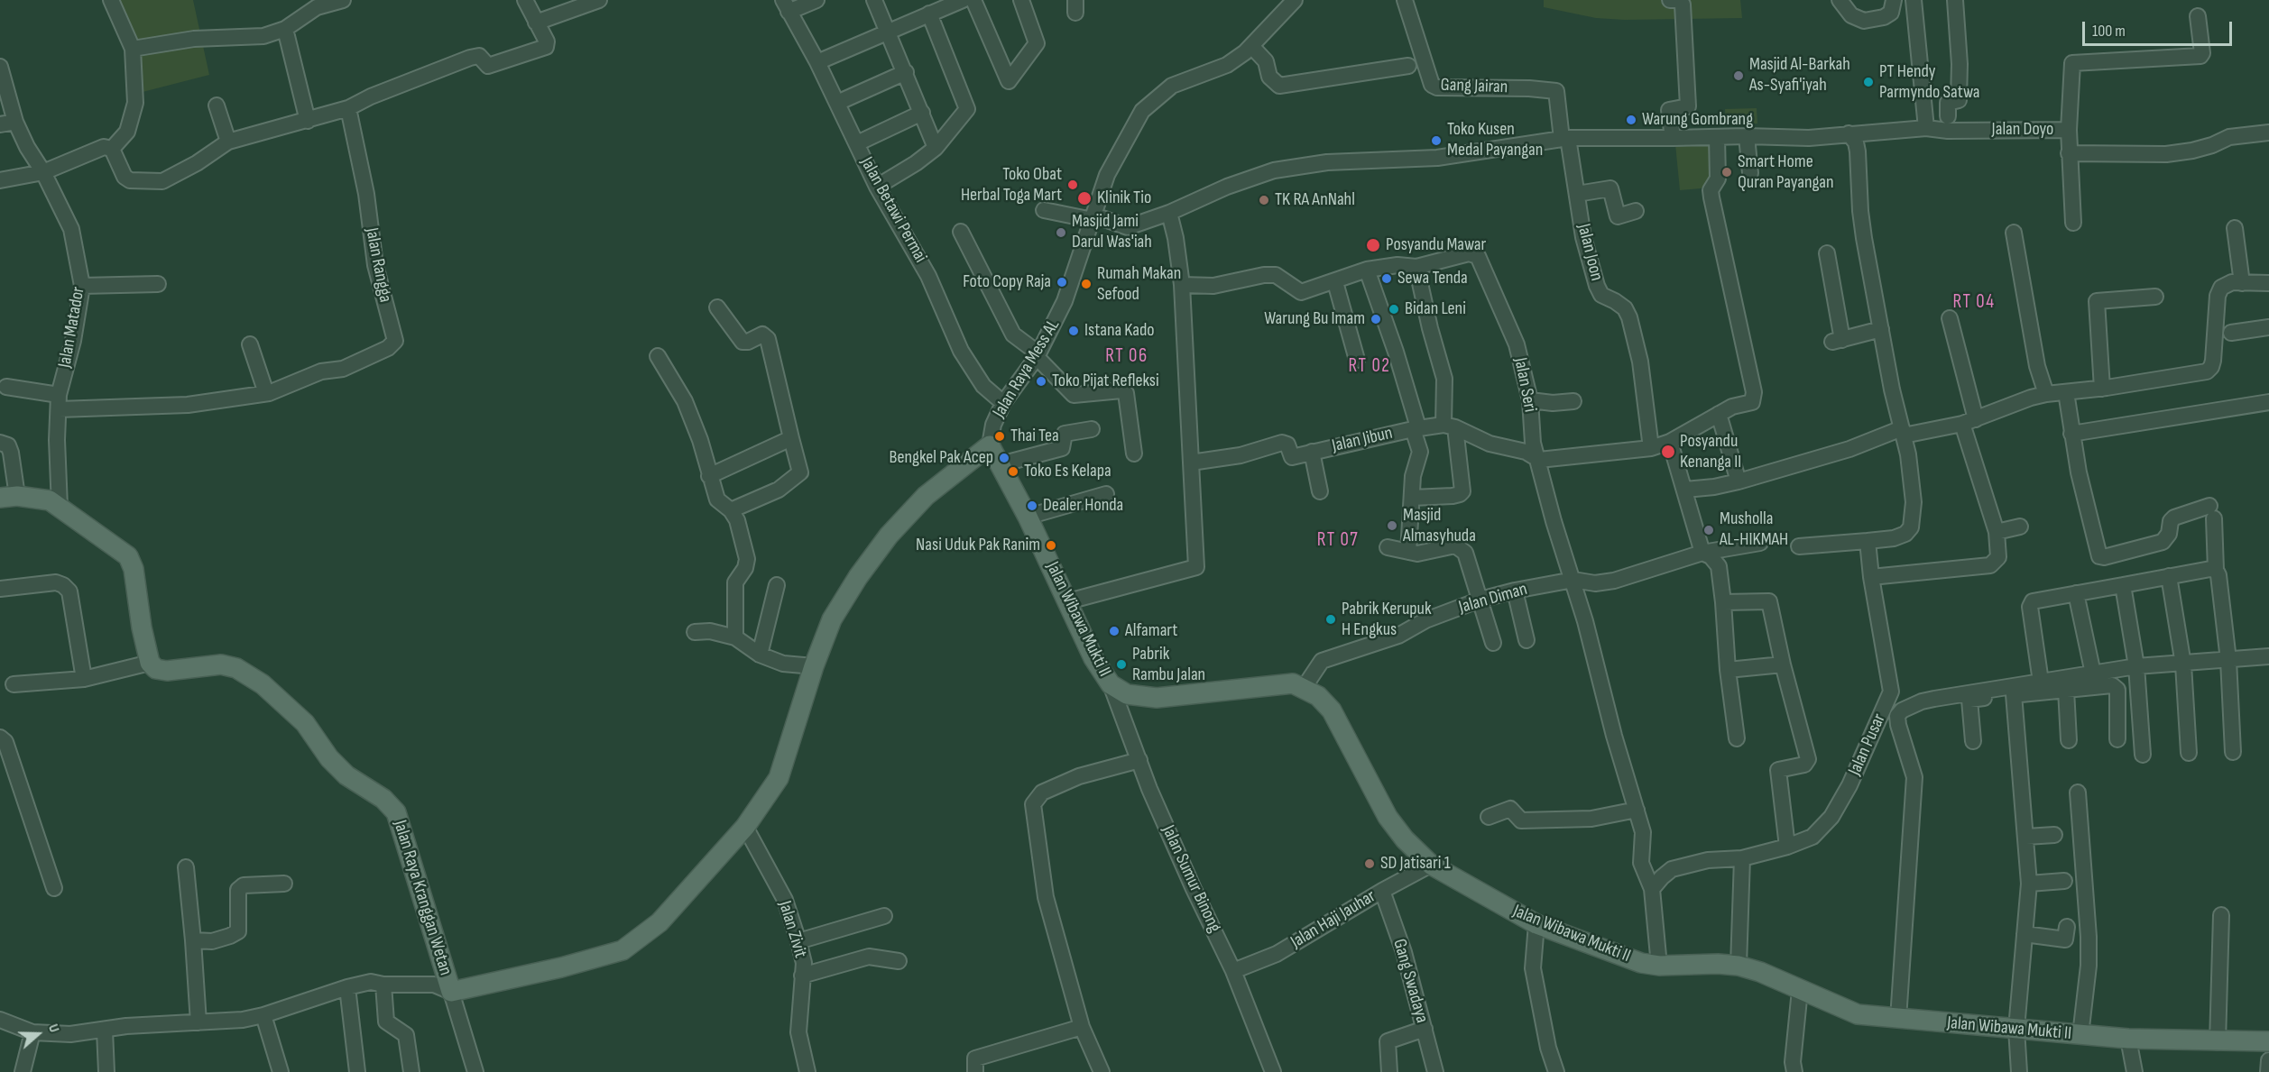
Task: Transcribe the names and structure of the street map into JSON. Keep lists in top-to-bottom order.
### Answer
{
  "streets": {
    "main road": ["Jalan Wibawa Mukti II", "Jalan Raya Kranggan Wetan"],
    "street": [
      "Gang Jairan",
      "Jalan Doyo",
      "Jalan Betawi Permai",
      "Jalan Joon",
      "Jalan Rangga",
      "Jalan Matador",
      "Jalan Raya Mess AL",
      "Jalan Seri",
      "Jalan Jibun",
      "Jalan Diman",
      "Jalan Pusar",
      "Jalan Sumur Binong",
      "Jalan Haji Jauhar",
      "Jalan Zivit",
      "Gang Swadaya"
    ]
  },
  "crossings": [
    ["Gang Jairan", "Jalan Doyo"],
    ["Gang Jairan", "Jalan Joon"],
    ["Jalan Doyo", "Jalan Joon"],
    ["Jalan Doyo", "Jalan Raya Mess AL"],
    ["Jalan Betawi Permai", "Jalan Raya Mess AL"],
    ["Jalan Rangga", "Jalan Matador"],
    ["Jalan Raya Mess AL", "Jalan Wibawa Mukti II"],
    ["Jalan Raya Mess AL", "Jalan Raya Kranggan Wetan"],
    ["Jalan Seri", "Jalan Diman"],
    ["Jalan Seri", "Jalan Pusar"],
    ["Jalan Diman", "Jalan Wibawa Mukti II"],
    ["Jalan Wibawa Mukti II", "Jalan Sumur Binong"],
    ["Jalan Wibawa Mukti II", "Jalan Raya Kranggan Wetan"],
    ["Jalan Wibawa Mukti II", "Jalan Haji Jauhar"],
    ["Jalan Sumur Binong", "Jalan Haji Jauhar"],
    ["Jalan Raya Kranggan Wetan", "Jalan Zivit"],
    ["Jalan Haji Jauhar", "Gang Swadaya"]
  ],
  "districts": [
    "RT 04",
    "RT 06",
    "RT 02",
    "RT 07"
  ],
  "places": [
    "Masjid Al-Barkah As-Syafi'iyah",
    "PT Hendy Parmyndo Satwa",
    "Warung Gombrang",
    "Toko Kusen Medal Payangan",
    "Smart Home Quran Payangan",
    "Toko Obat Herbal Toga Mart",
    "Klinik Tio",
    "TK RA AnNahl",
    "Masjid Jami Darul Was'iah",
    "Posyandu Mawar",
    "Sewa Tenda",
    "Foto Copy Raja",
    "Rumah Makan Sefood",
    "Bidan Leni",
    "Warung Bu Imam",
    "Istana Kado",
    "Toko Pijat Refleksi",
    "Thai Tea",
    "Posyandu Kenanga II",
    "Bengkel Pak Acep",
    "Toko Es Kelapa",
    "Dealer Honda",
    "Masjid Almasyhuda",
    "Musholla AL-HIKMAH",
    "Nasi Uduk Pak Ranim",
    "Pabrik Kerupuk H Engkus",
    "Alfamart",
    "Pabrik Rambu Jalan",
    "SD Jatisari 1"
  ],
  "scale_bar": "100 m",
  "north": "right"
}
